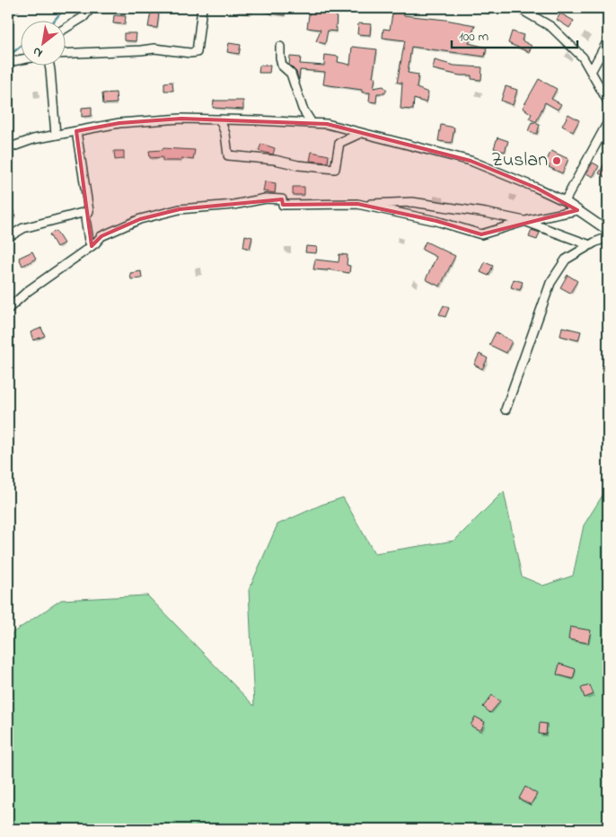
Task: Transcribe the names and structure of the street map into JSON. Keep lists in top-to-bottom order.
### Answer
{
  "places": ["Zuslan"],
  "scale_bar": "100 m",
  "north": "bottom left"
}
